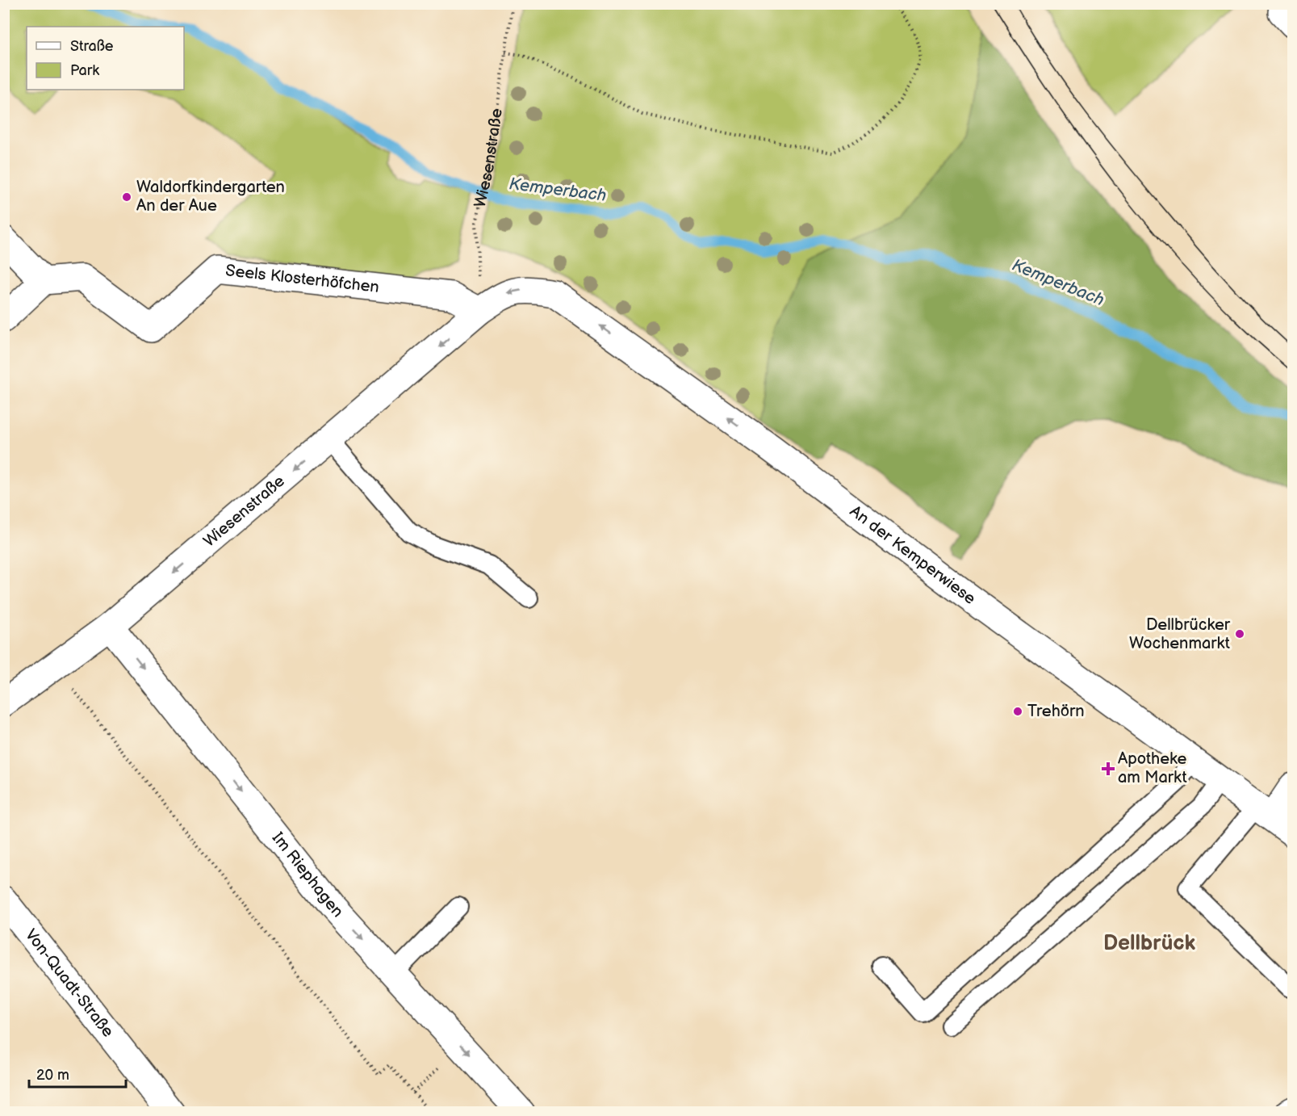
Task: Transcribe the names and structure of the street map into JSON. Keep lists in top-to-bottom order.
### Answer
{
  "streets": {
    "street": [
      "Wiesenstraße",
      "Seels Klosterhöfchen",
      "An der Kemperwiese",
      "Im Riephagen",
      "Von-Quadt-Straße"
    ]
  },
  "crossings": [
    ["Wiesenstraße", "Seels Klosterhöfchen"],
    ["Wiesenstraße", "An der Kemperwiese"],
    ["Wiesenstraße", "Im Riephagen"]
  ],
  "one_way": ["Wiesenstraße", "An der Kemperwiese", "Im Riephagen"],
  "districts": ["Dellbrück"],
  "water": ["Kemperbach"],
  "places": {
    "other": ["Waldorfkindergarten An der Aue", "Dellbrücker Wochenmarkt", "Trehörn"],
    "health": ["Apotheke am Markt"]
  },
  "legend": ["Straße", "Park"],
  "scale_bar": "20 m"
}
